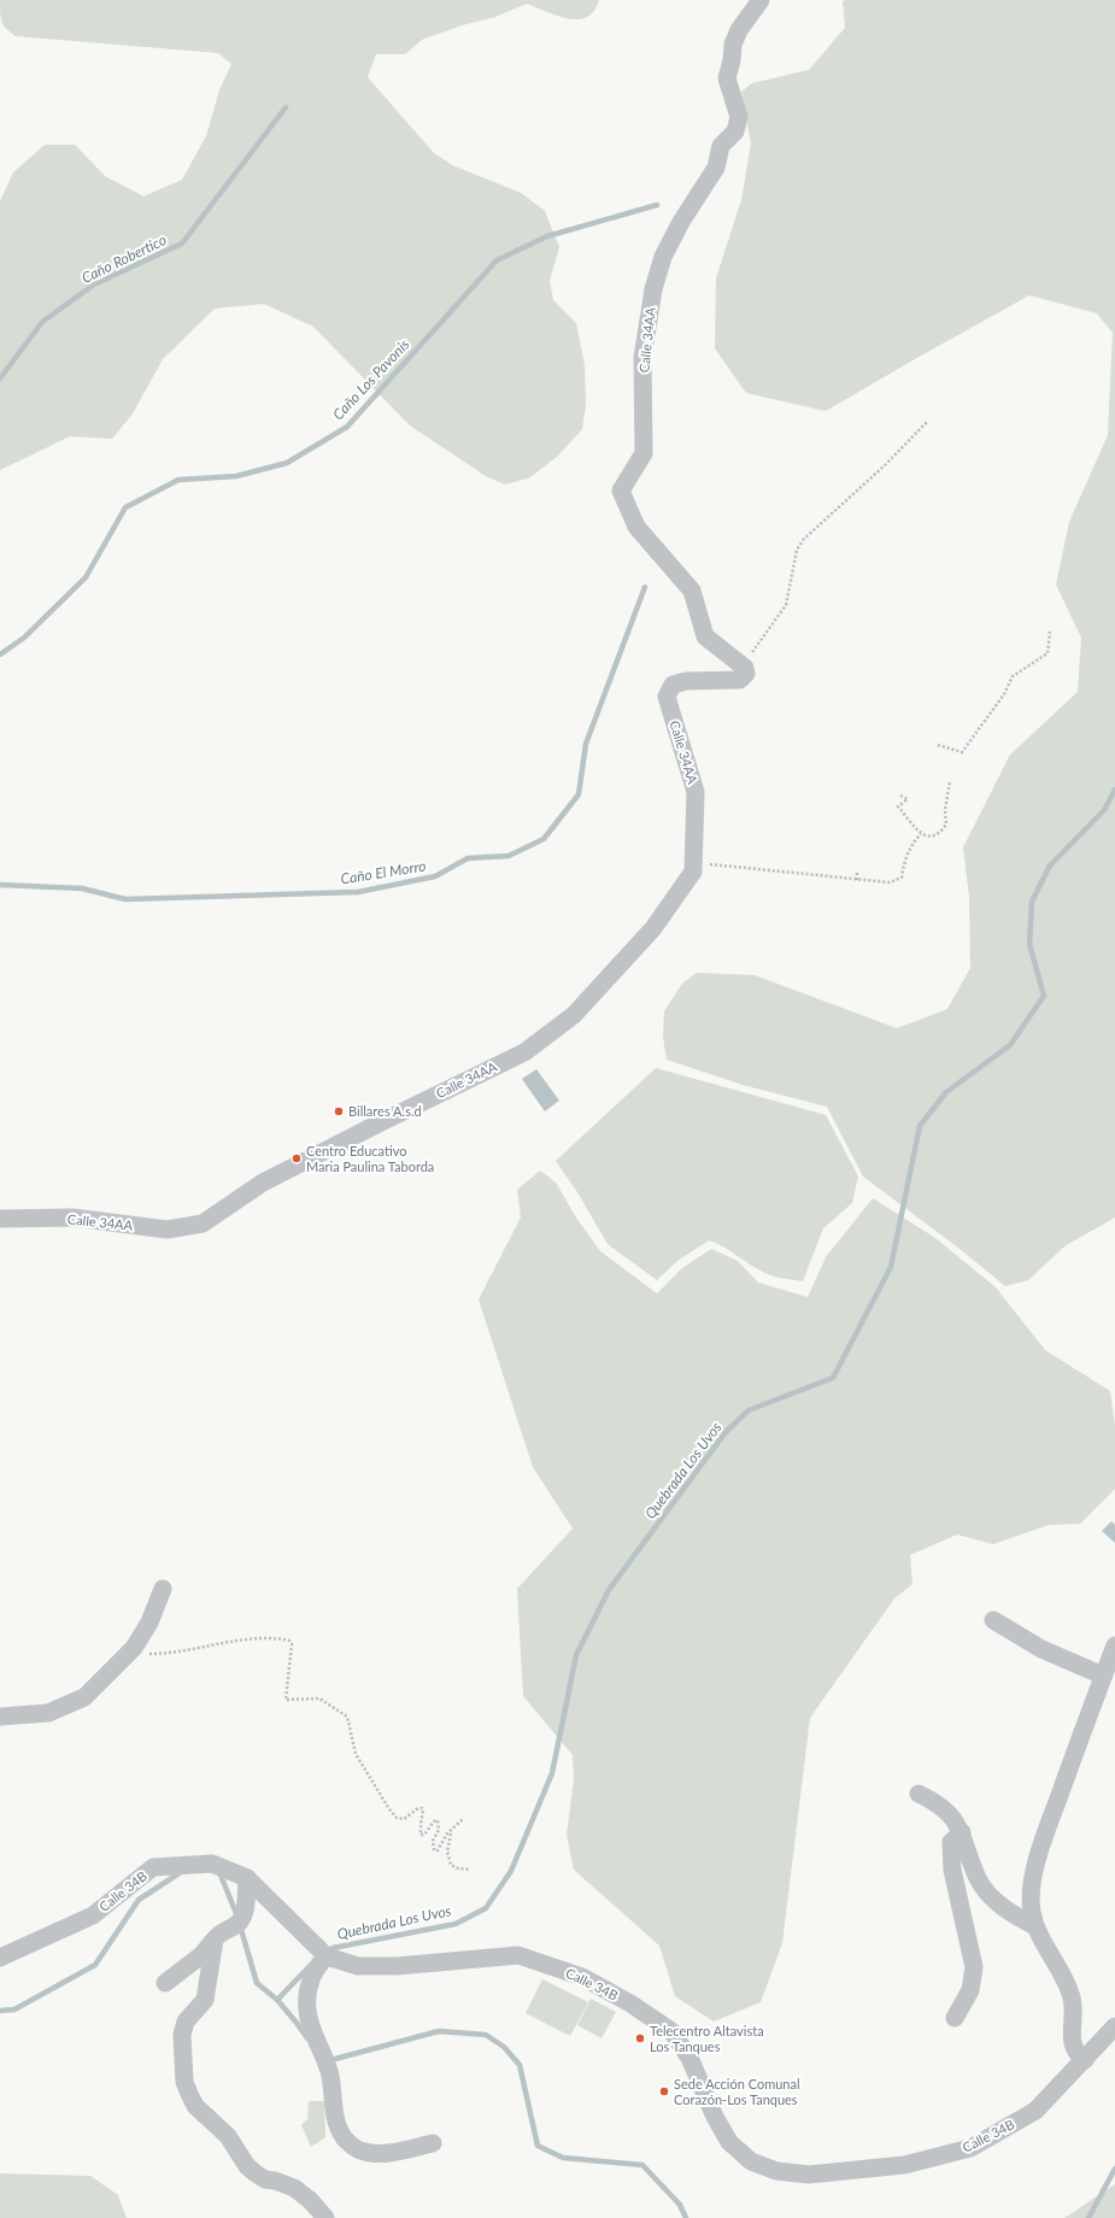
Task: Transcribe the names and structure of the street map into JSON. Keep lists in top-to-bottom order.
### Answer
{
  "streets": {
    "street": ["Calle 34AA", "Calle 34B"]
  },
  "water": [
    "Caño Robertico",
    "Caño Los Pavonis",
    "Caño El Morro",
    "Quebrada Los Uvos"
  ],
  "places": [
    "Billares A.s.d",
    "Centro Educativo Maria Paulina Taborda",
    "Telecentro Altavista Los Tanques",
    "Sede Acción Comunal Corazón-Los Tanques"
  ]
}
